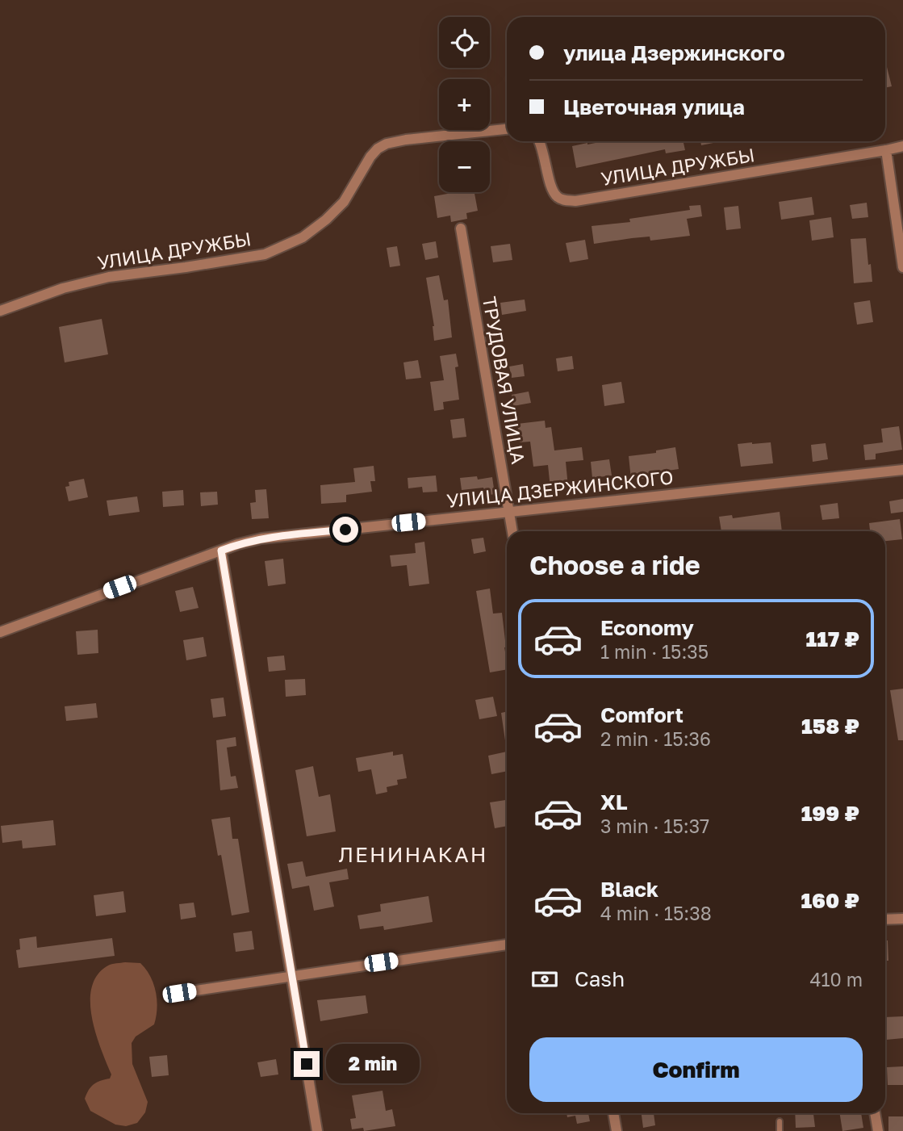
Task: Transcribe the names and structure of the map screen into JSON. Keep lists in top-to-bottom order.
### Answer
{
  "streets": {
    "street": ["УЛИЦА ДРУЖБЫ", "ТРУДОВАЯ УЛИЦА", "УЛИЦА ДЗЕРЖИНСКОГО"]
  },
  "crossings": [
    ["ТРУДОВАЯ УЛИЦА", "УЛИЦА ДЗЕРЖИНСКОГО"]
  ],
  "districts": ["ЛЕНИНАКАН"],
  "page": {
    "map_buttons": ["+", "−"],
    "banner": ["улица Дзержинского", "Цветочная улица"],
    "heading": "Choose a ride",
    "list": [
      {
        "name": "Economy",
        "note": "1 min · 15:35",
        "value": "117 ₽"
      },
      {
        "name": "Comfort",
        "note": "2 min · 15:36",
        "value": "158 ₽"
      },
      {
        "name": "XL",
        "note": "3 min · 15:37",
        "value": "199 ₽"
      },
      {
        "name": "Black",
        "note": "4 min · 15:38",
        "value": "160 ₽"
      }
    ],
    "pay": ["Cash", "410 m"],
    "buttons": "Confirm",
    "bubble": "2 min"
  }
}
